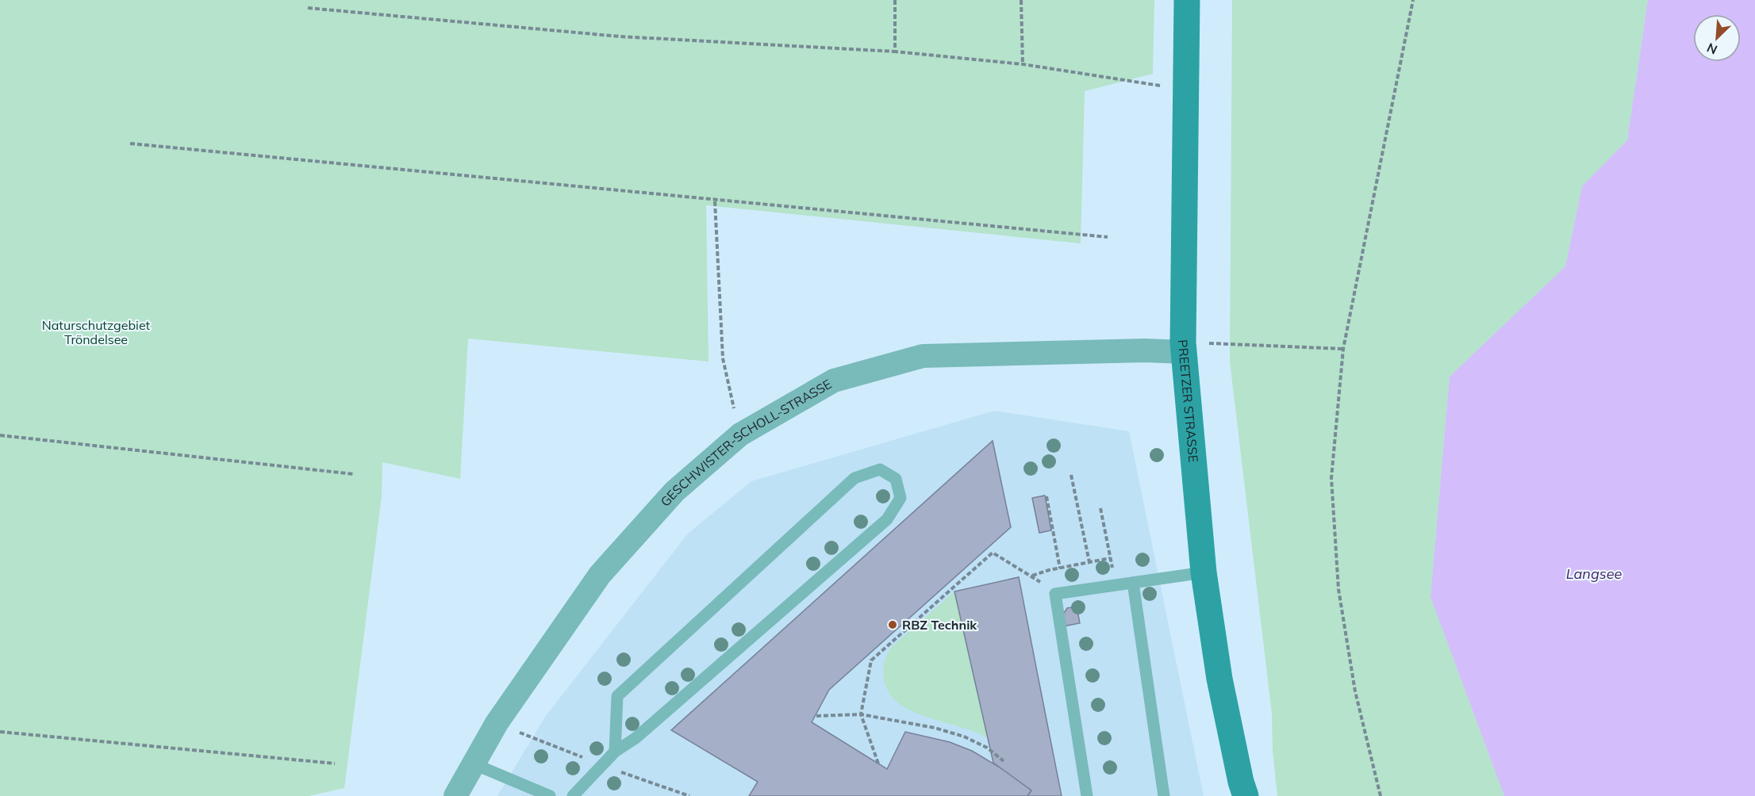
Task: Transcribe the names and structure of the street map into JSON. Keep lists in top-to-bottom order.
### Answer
{
  "streets": {
    "street": ["PREETZER STRASSE", "GESCHWISTER-SCHOLL-STRASSE"]
  },
  "crossings": [
    ["PREETZER STRASSE", "GESCHWISTER-SCHOLL-STRASSE"]
  ],
  "water": ["Langsee"],
  "parks": ["Naturschutzgebiet Tröndelsee"],
  "places": ["RBZ Technik"],
  "north": "bottom left"
}
